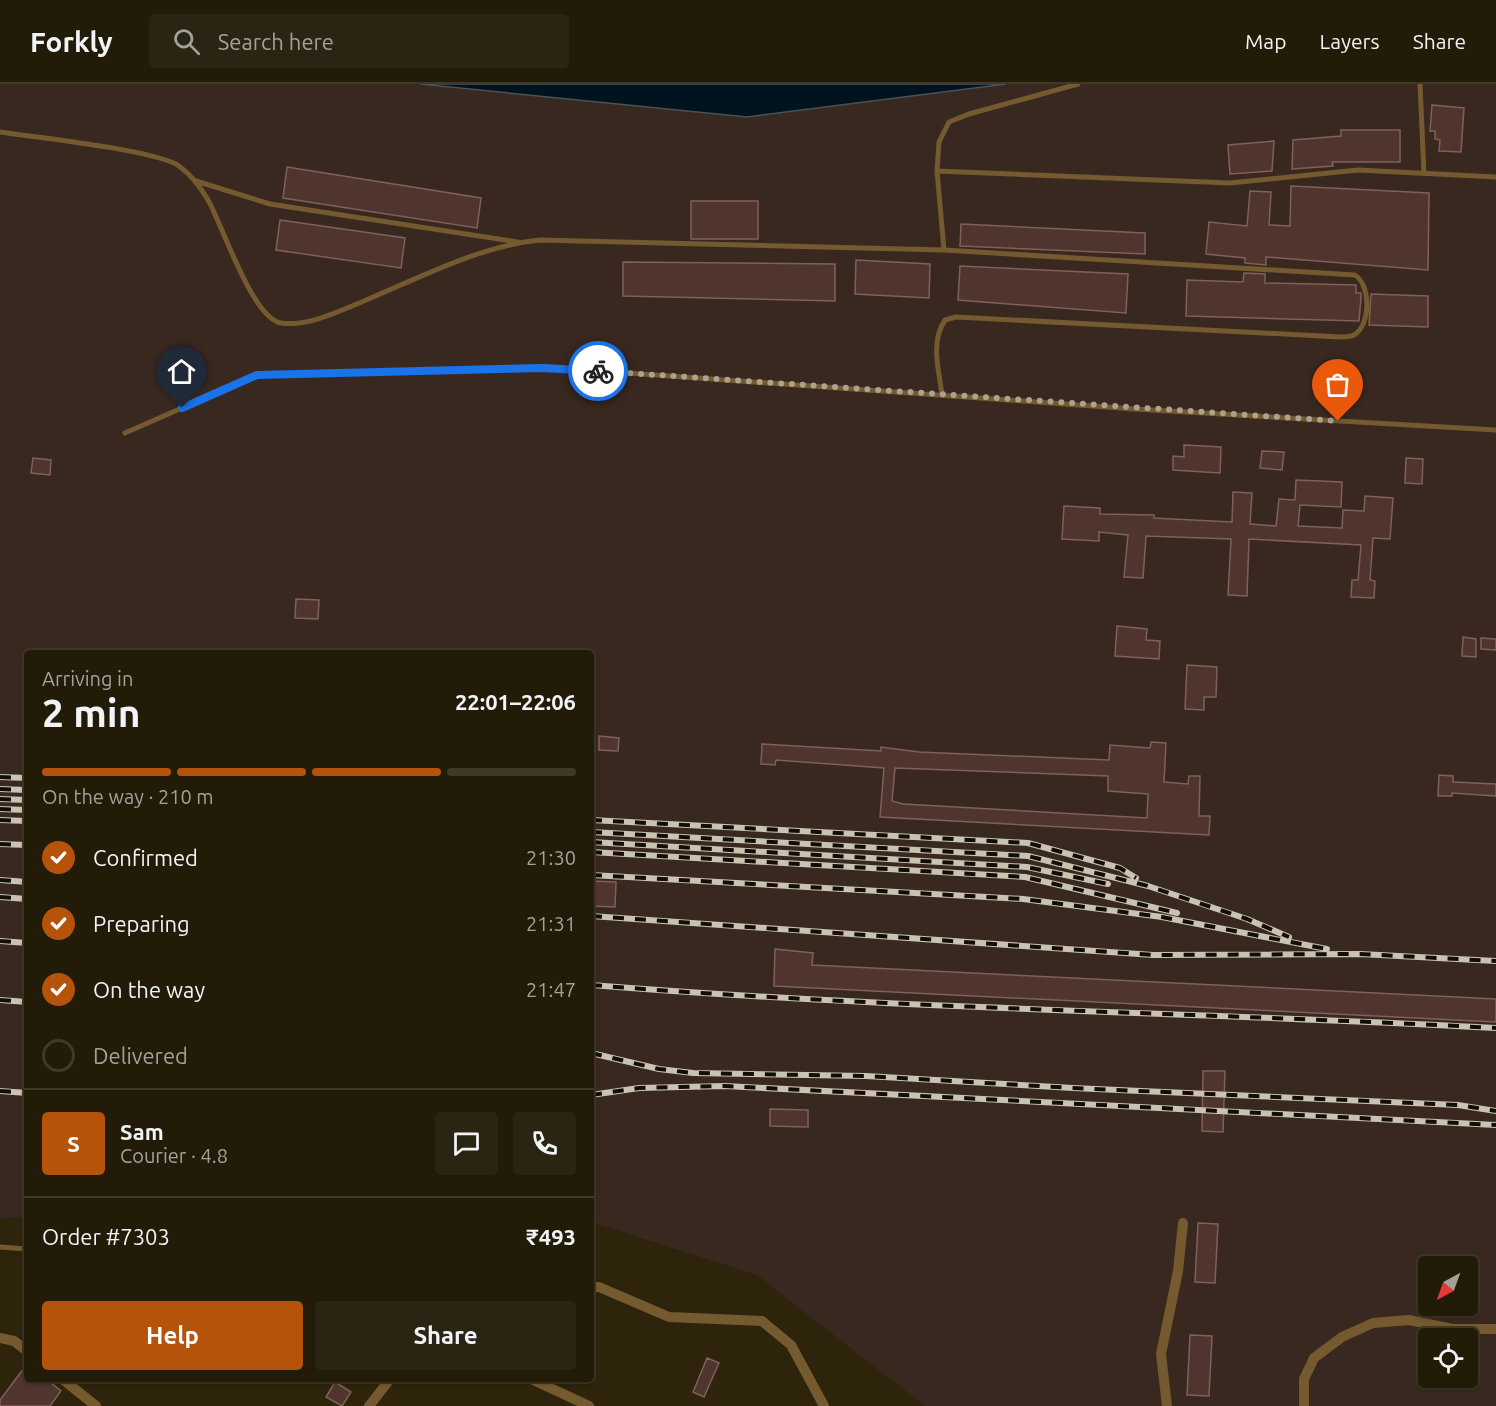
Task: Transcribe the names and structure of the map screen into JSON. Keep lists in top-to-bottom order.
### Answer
{
  "north": "bottom left",
  "page": {
    "header": "Forkly",
    "search": "Search here",
    "nav": ["Map", "Layers", "Share"],
    "heading": ["2 min", "Arriving in", "22:01–22:06"],
    "panel": [
      "Sam",
      "Courier · 4.8",
      "Order #7303",
      "₹493"
    ],
    "bar": "On the way · 210 m",
    "list": [
      ["Confirmed", "21:30"],
      ["Preparing", "21:31"],
      ["On the way", "21:47"],
      "Delivered"
    ],
    "round": "S",
    "buttons": ["Help", "Share"]
  }
}
